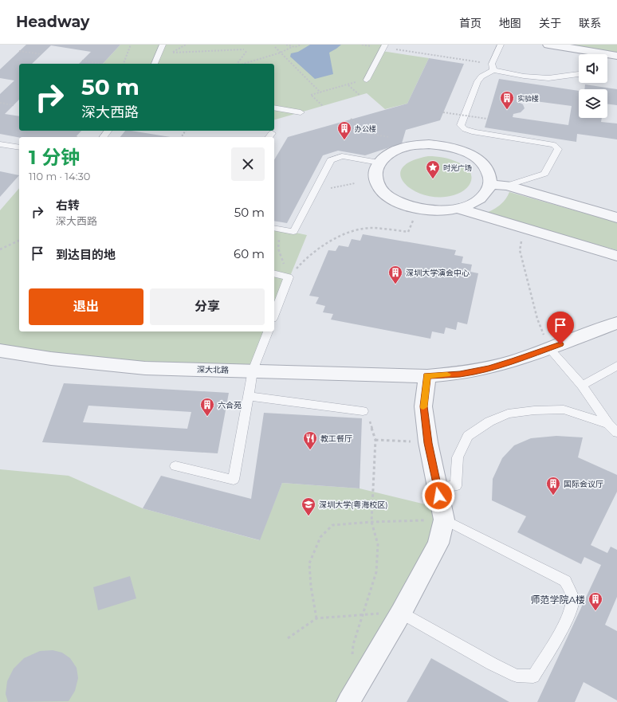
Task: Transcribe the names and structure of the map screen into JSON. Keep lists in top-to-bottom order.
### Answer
{
  "streets": {
    "street": ["深大北路"]
  },
  "places": {
    "building": [
      "实验楼",
      "办公楼",
      "深圳大学演会中心",
      "六合苑",
      "国际会议厅",
      "师范学院A楼"
    ],
    "place": ["时光广场"],
    "restaurant": ["教工餐厅"],
    "school or university": ["深圳大学(粤海校区)"]
  },
  "page": {
    "header": "Headway",
    "nav": [
      "首页",
      "地图",
      "关于",
      "联系"
    ],
    "turn": ["50 m", "深大西路"],
    "heading": ["1 分钟", "110 m · 14:30"],
    "list": [
      {
        "name": "右转",
        "note": "深大西路",
        "value": "50 m"
      },
      {
        "name": "到达目的地",
        "value": "60 m"
      }
    ],
    "buttons": ["退出", "分享"]
  }
}
